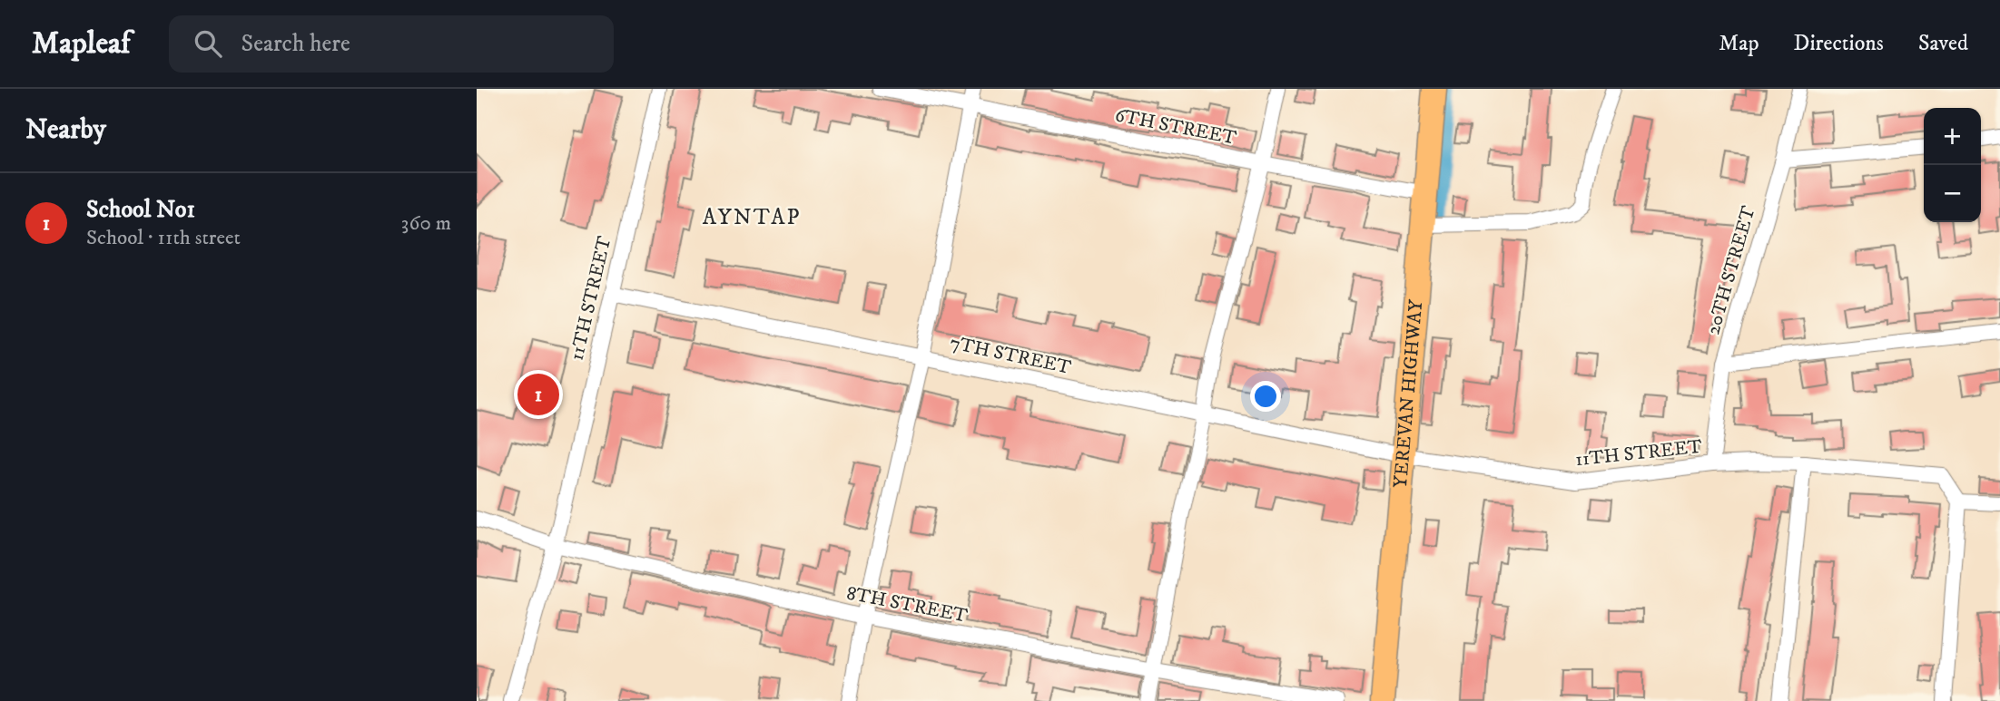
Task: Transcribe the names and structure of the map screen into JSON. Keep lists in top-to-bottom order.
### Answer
{
  "streets": {
    "main road": ["YEREVAN HIGHWAY"],
    "street": [
      "6TH STREET",
      "20TH STREET",
      "11TH STREET",
      "7TH STREET",
      "8TH STREET"
    ]
  },
  "crossings": [
    ["6TH STREET", "YEREVAN HIGHWAY"],
    ["20TH STREET", "11TH STREET"],
    ["11TH STREET", "7TH STREET"],
    ["11TH STREET", "YEREVAN HIGHWAY"],
    ["11TH STREET", "8TH STREET"],
    ["7TH STREET", "YEREVAN HIGHWAY"]
  ],
  "districts": ["AYNTAP"],
  "page": {
    "header": "Mapleaf",
    "search": "Search here",
    "nav": ["Map", "Directions", "Saved"],
    "heading": "Nearby",
    "map_buttons": ["+", "−"],
    "list": [
      {
        "mark": "1",
        "name": "School No1",
        "note": "School · 11th street",
        "value": "360 m"
      }
    ],
    "pins": "1"
  }
}
